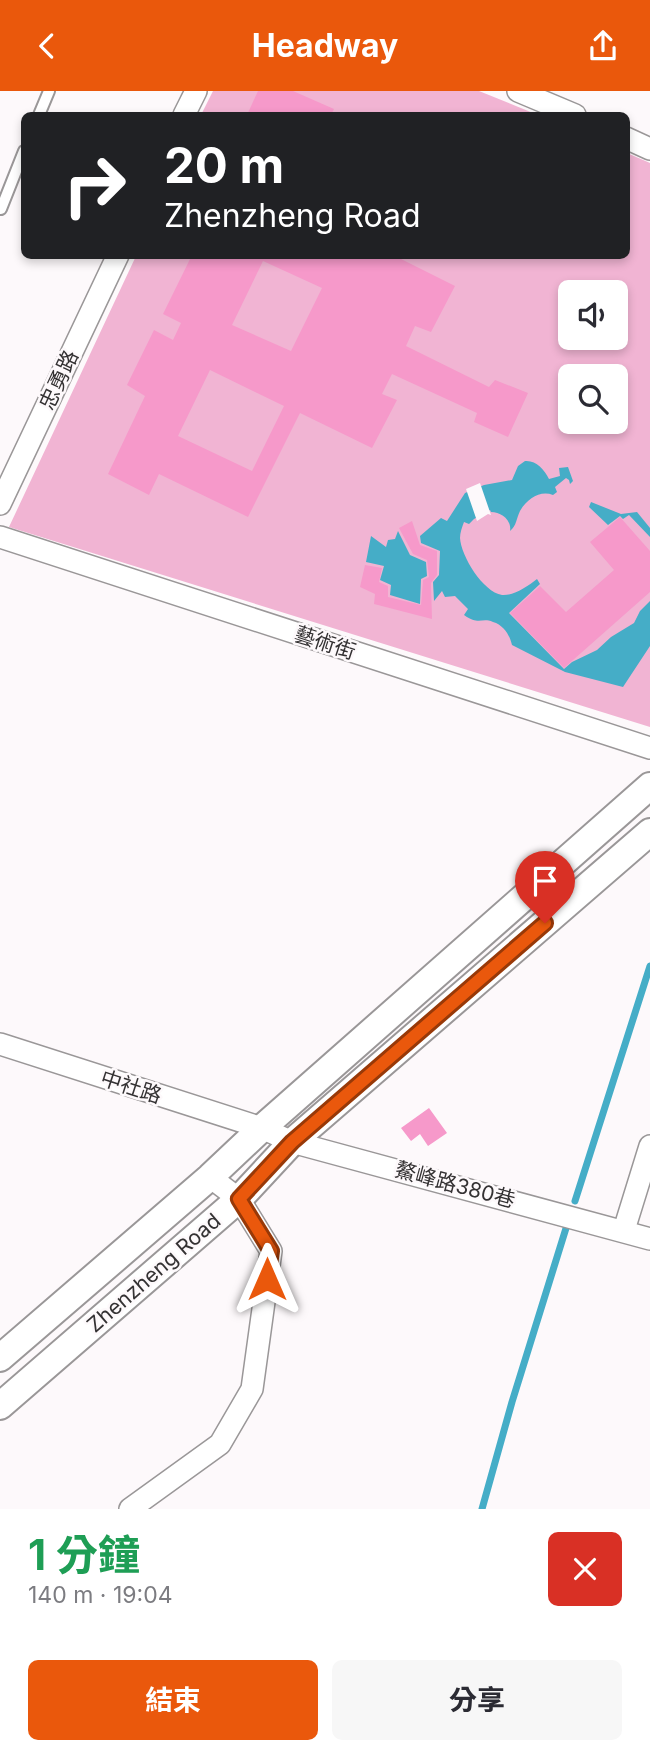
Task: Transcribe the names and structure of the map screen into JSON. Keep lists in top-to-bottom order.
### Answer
{
  "streets": {
    "street": [
      "忠勇路",
      "藝術街",
      "中社路",
      "鰲峰路380巷",
      "Zhenzheng Road"
    ]
  },
  "crossings": [
    ["中社路", "鰲峰路380巷"],
    ["中社路", "Zhenzheng Road"],
    ["鰲峰路380巷", "Zhenzheng Road"]
  ],
  "page": {
    "header": "Headway",
    "turn": ["20 m", "Zhenzheng Road"],
    "heading": ["1 分鐘", "140 m · 19:04"],
    "buttons": ["結束", "分享"]
  }
}
